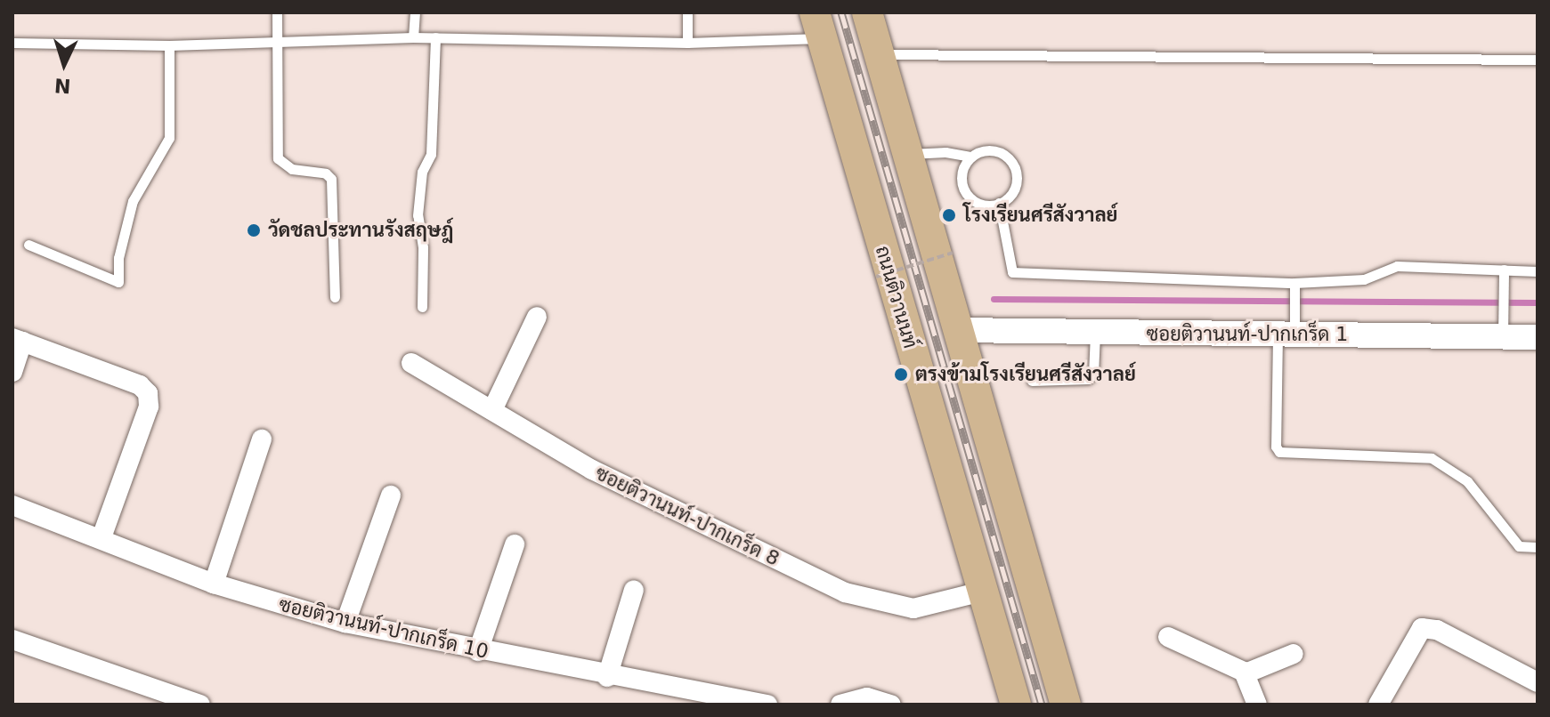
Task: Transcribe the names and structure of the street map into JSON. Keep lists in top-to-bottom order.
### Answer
{
  "streets": {
    "main road": ["ถนนติวานนท์"],
    "street": ["ซอยติวานนท์-ปากเกร็ด 1", "ซอยติวานนท์-ปากเกร็ด 8", "ซอยติวานนท์-ปากเกร็ด 10"]
  },
  "crossings": [
    ["ถนนติวานนท์", "ซอยติวานนท์-ปากเกร็ด 8"]
  ],
  "places": ["โรงเรียนศรีสังวาลย์", "วัดชลประทานรังสฤษฎ์", "ตรงข้ามโรงเรียนศรีสังวาลย์"],
  "north": "bottom"
}
